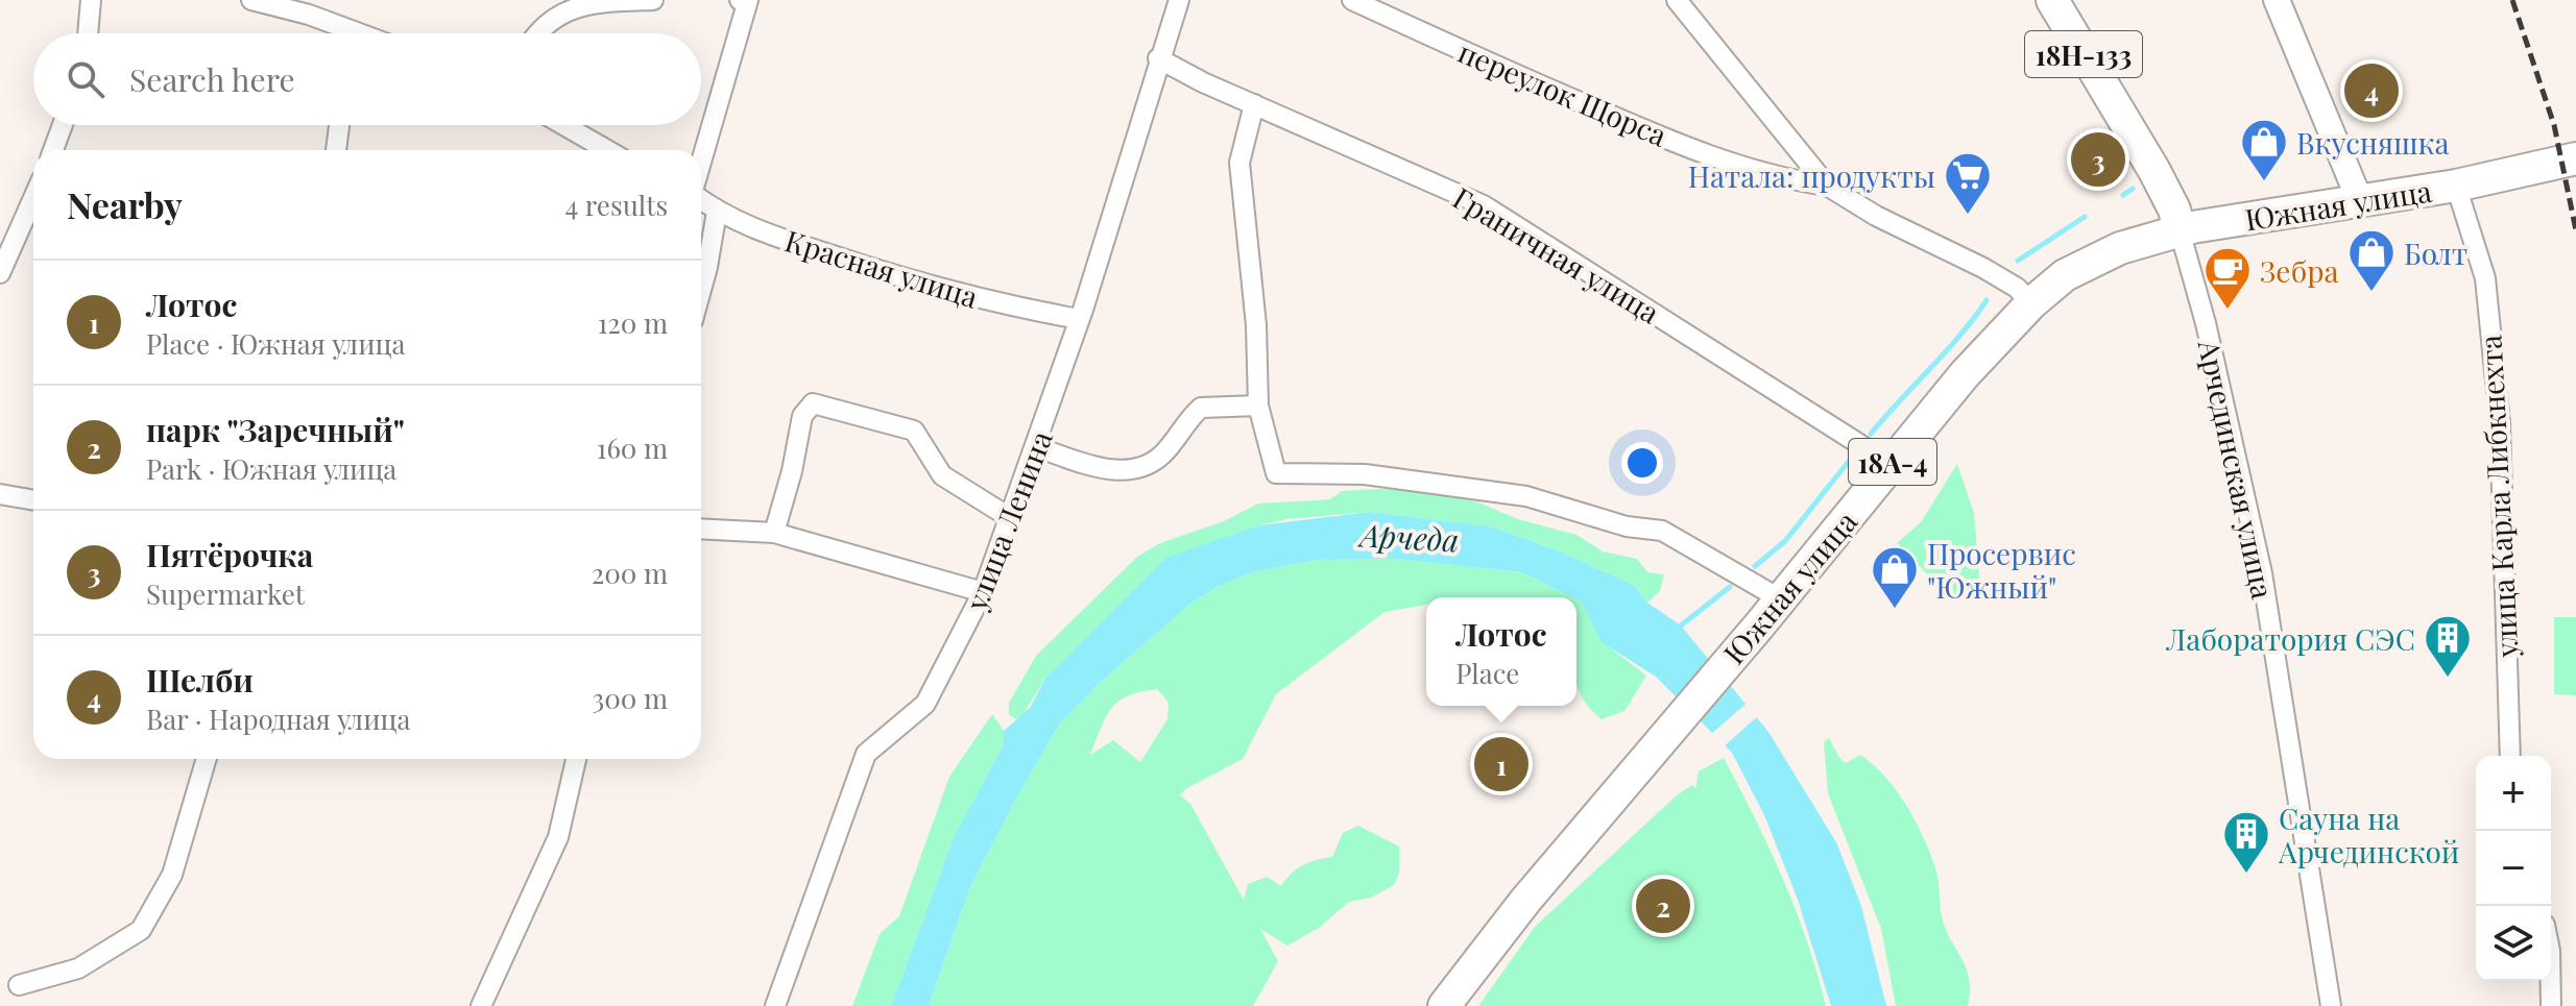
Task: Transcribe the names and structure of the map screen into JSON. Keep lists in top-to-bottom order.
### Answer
{
  "streets": {
    "main road": ["18Н-133", "Южная улица", "18А-4"],
    "street": [
      "переулок Щорса",
      "Граничная улица",
      "Красная улица",
      "Арчединская улица",
      "улица Карла Либкнехта",
      "улица Ленина"
    ]
  },
  "crossings": [
    ["18Н-133", "Южная улица"],
    ["18Н-133", "Арчединская улица"],
    ["Южная улица", "Граничная улица"],
    ["Южная улица", "Арчединская улица"],
    ["Южная улица", "улица Карла Либкнехта"],
    ["Граничная улица", "улица Ленина"],
    ["Красная улица", "улица Ленина"]
  ],
  "water": ["Арчеда"],
  "places": {
    "shop": ["Вкусняшка", "Болт", "Просервис \"Южный\""],
    "supermarket": ["Натала: продукты"],
    "cafe": ["Зебра"],
    "building": ["Лаборатория СЭС", "Сауна на Арчединской"]
  },
  "page": {
    "search": "Search here",
    "pins": [
      "4",
      "3",
      "1",
      "2"
    ],
    "heading": ["Nearby", "4 results"],
    "list": [
      {
        "mark": "1",
        "name": "Лотос",
        "note": "Place · Южная улица",
        "value": "120 m"
      },
      {
        "mark": "2",
        "name": "парк \"Заречный\"",
        "note": "Park · Южная улица",
        "value": "160 m"
      },
      {
        "mark": "3",
        "name": "Пятёрочка",
        "note": "Supermarket",
        "value": "200 m"
      },
      {
        "mark": "4",
        "name": "Шелби",
        "note": "Bar · Народная улица",
        "value": "300 m"
      }
    ],
    "popup": ["Лотос", "Place"],
    "map_buttons": ["+", "−"]
  }
}
